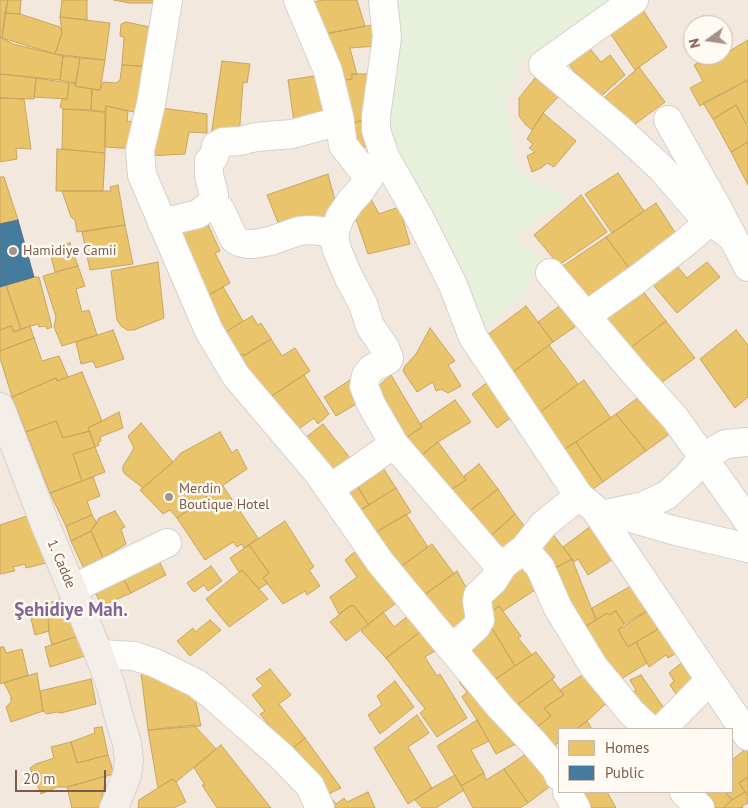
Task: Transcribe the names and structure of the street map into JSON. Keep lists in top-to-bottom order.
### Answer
{
  "streets": {
    "main road": ["1. Cadde"]
  },
  "districts": ["Şehidiye Mah."],
  "places": ["Hamidiye Camii", "Merdin Boutique Hotel"],
  "legend": ["Homes", "Public"],
  "scale_bar": "20 m",
  "north": "left"
}
